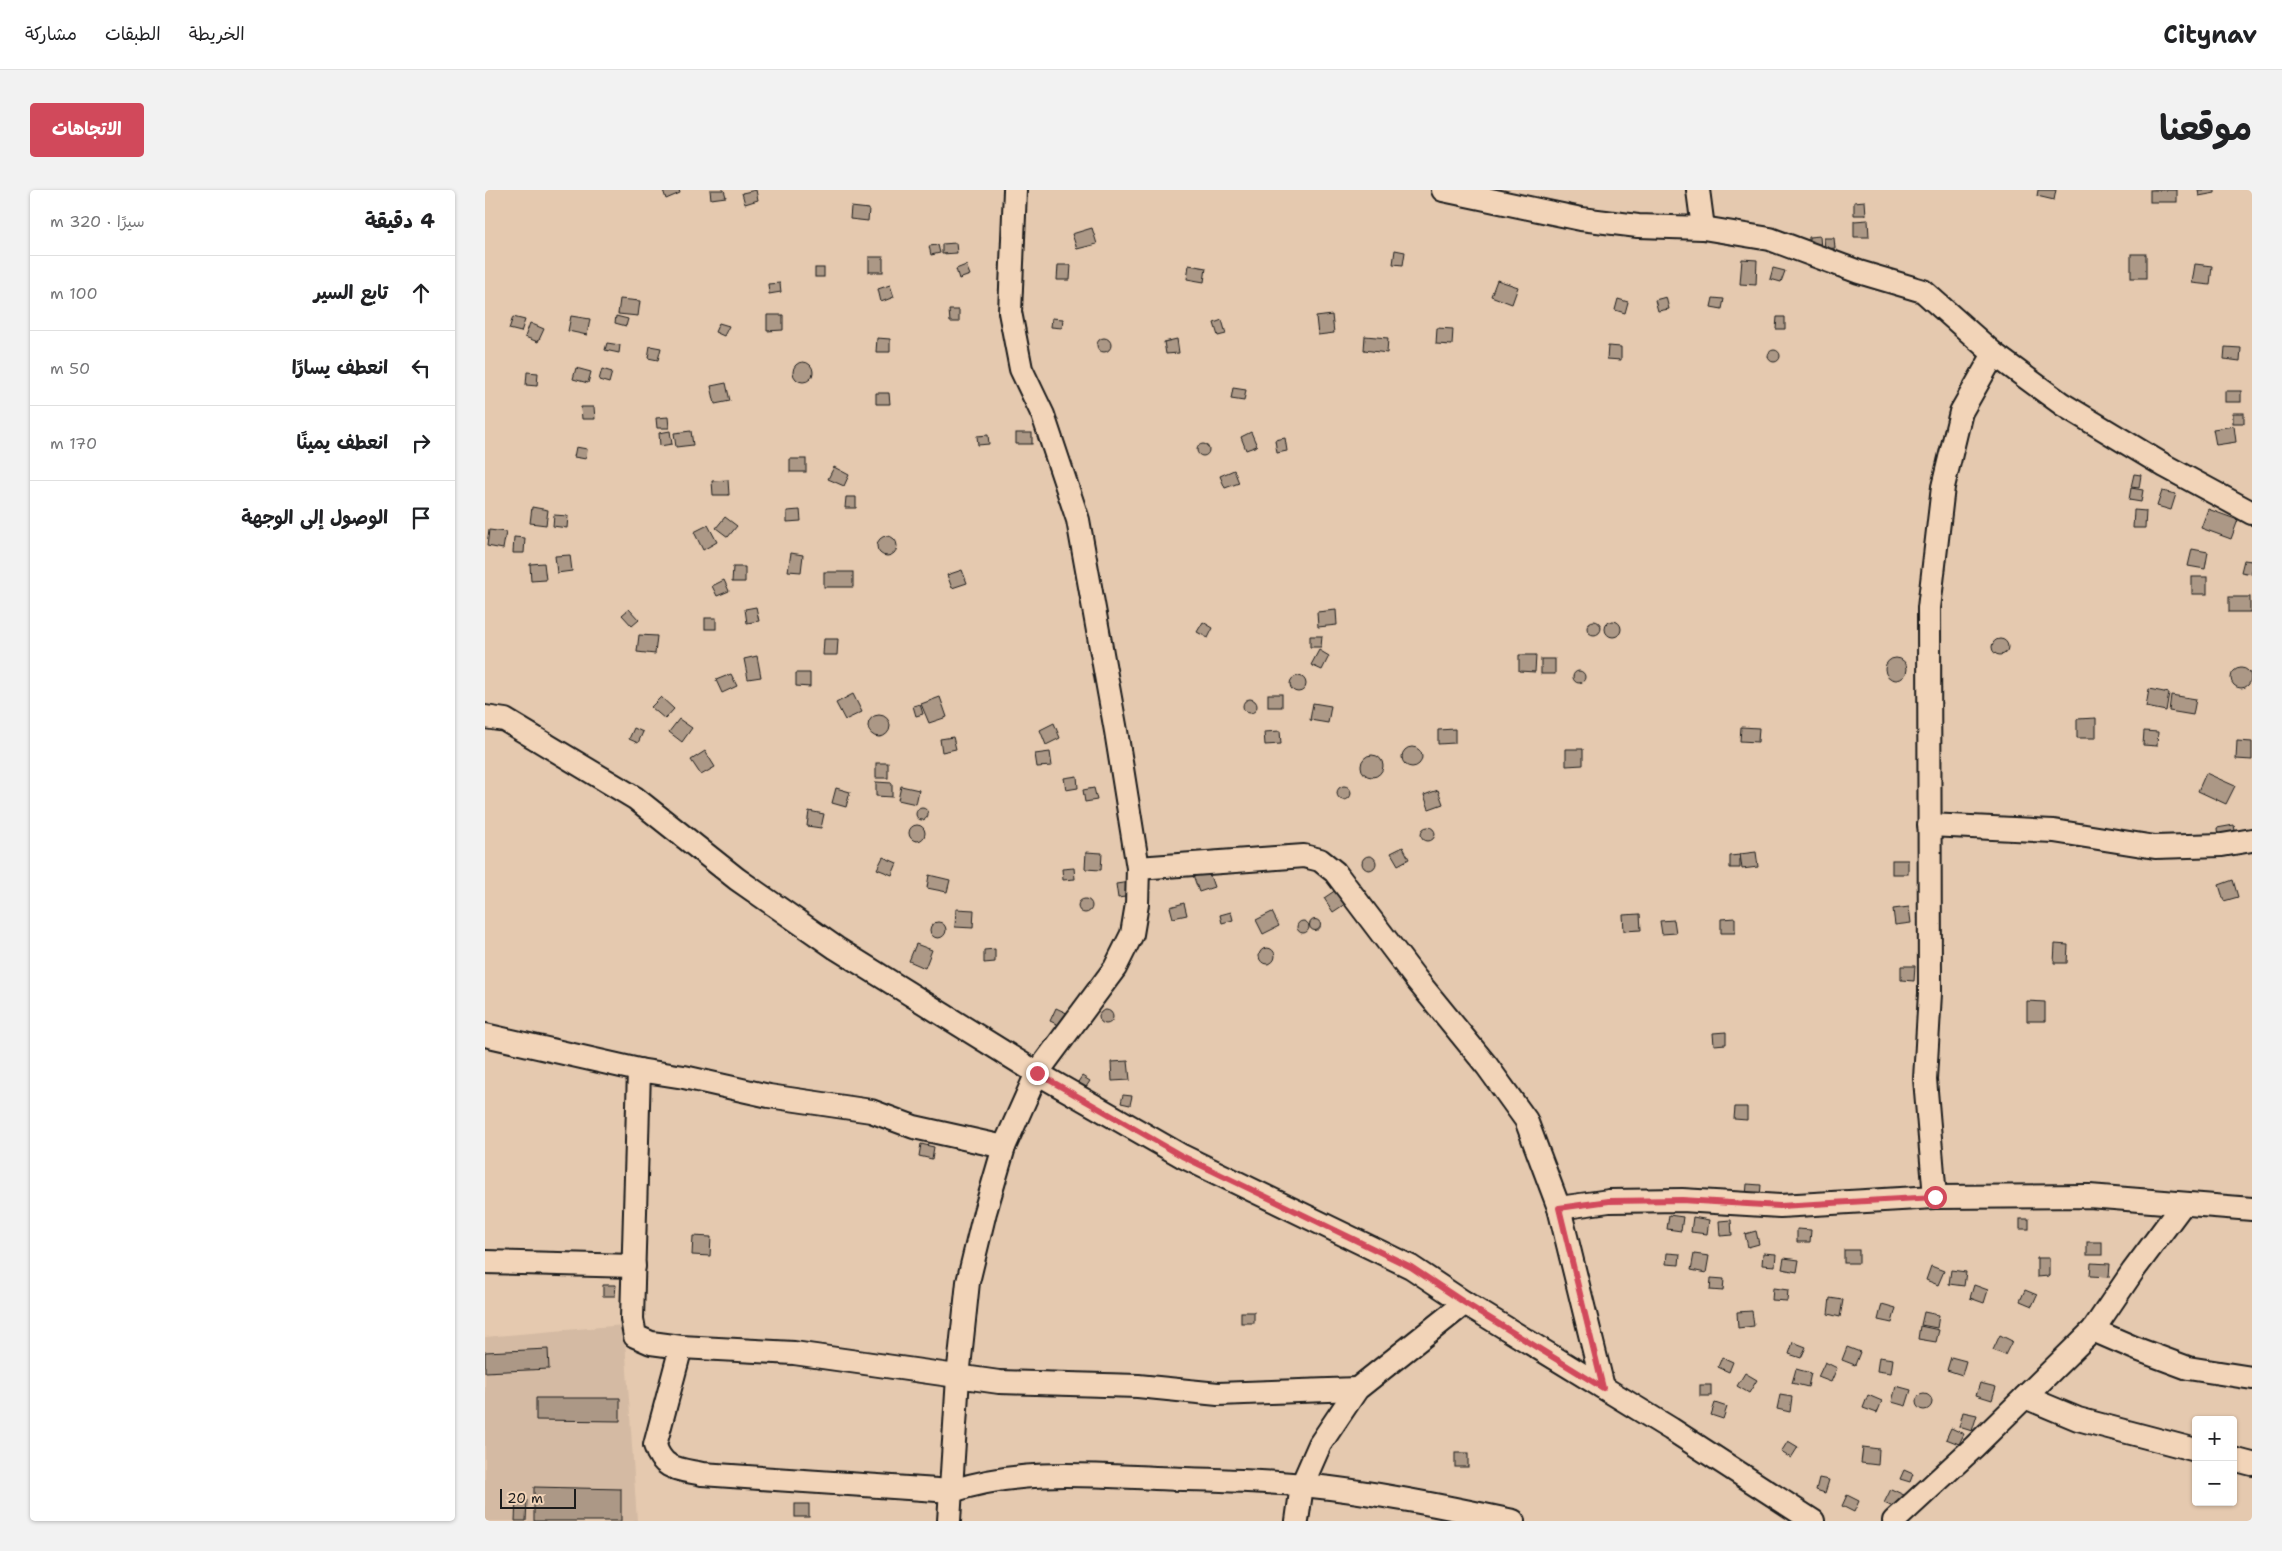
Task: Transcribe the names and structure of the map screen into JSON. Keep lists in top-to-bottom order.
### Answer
{
  "scale_bar": "20 m",
  "page": {
    "header": "Citynav",
    "nav": ["الخريطة", "الطبقات", "مشاركة"],
    "title": "موقعنا",
    "buttons": "الاتجاهات",
    "heading": ["4 دقيقة", "سيرًا · 320 m"],
    "list": [
      ["تابع السير", "100 m"],
      ["انعطف يسارًا", "50 m"],
      ["انعطف يمينًا", "170 m"],
      "الوصول إلى الوجهة"
    ],
    "map_buttons": ["+", "−"],
    "scale": "20 m"
  }
}
